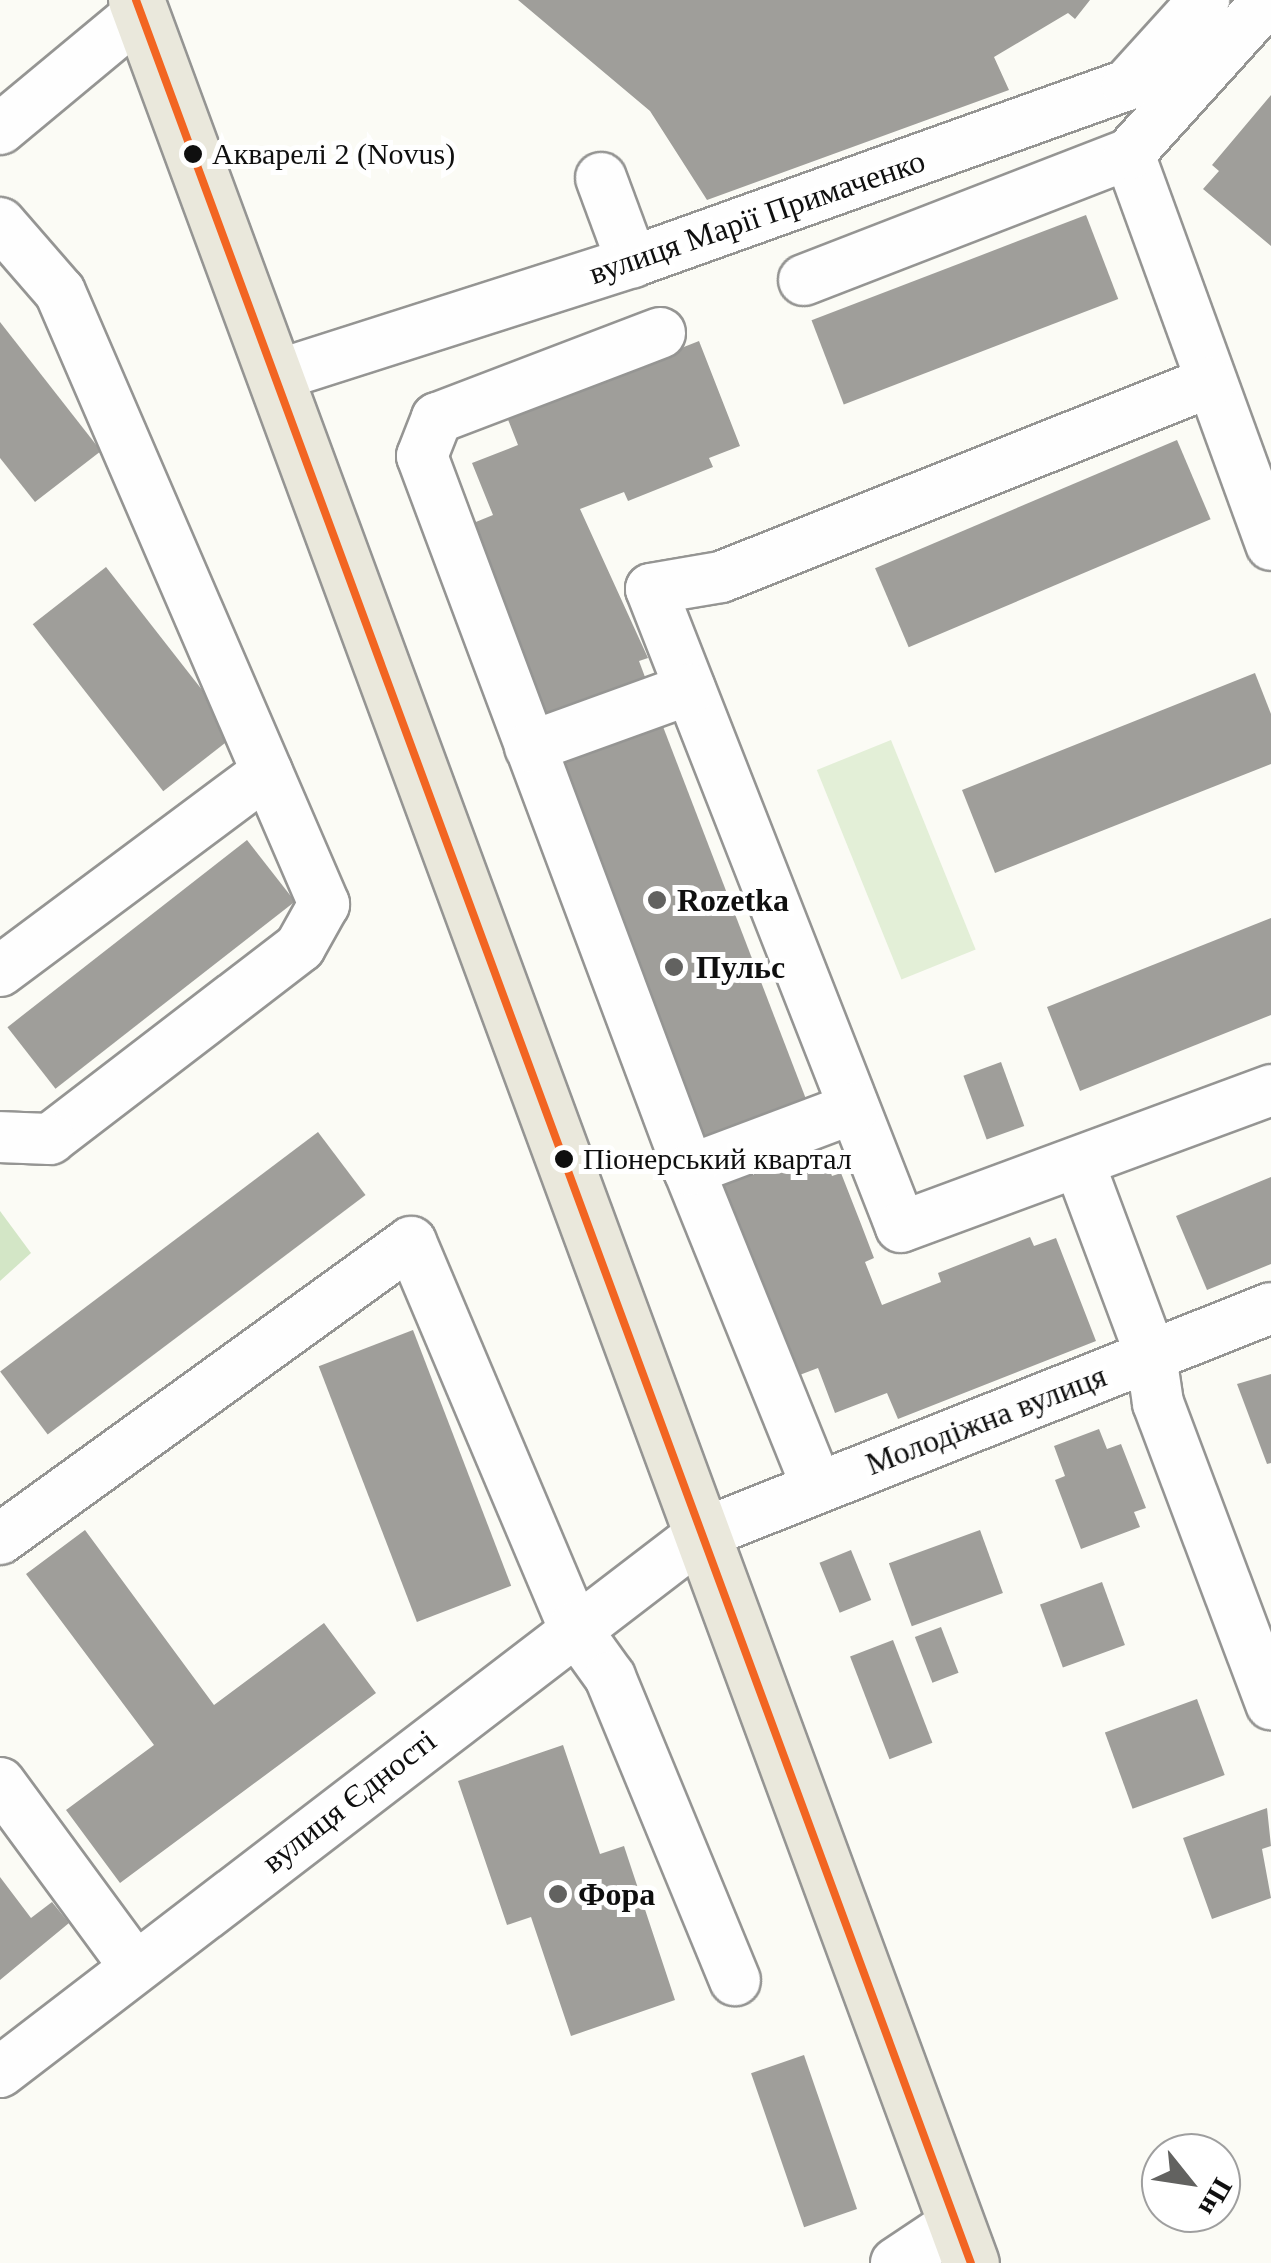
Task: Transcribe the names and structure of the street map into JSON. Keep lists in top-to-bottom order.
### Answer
{
  "streets": {
    "street": ["вулиця Марії Примаченко", "Молодіжна вулиця", "вулиця Єдності"]
  },
  "crossings": [
    ["Молодіжна вулиця", "вулиця Єдності"]
  ],
  "places": [
    "Акварелі 2 (Novus)",
    "Rozetka",
    "Пульс",
    "Піонерський квартал",
    "Фора"
  ],
  "north": "bottom right"
}
